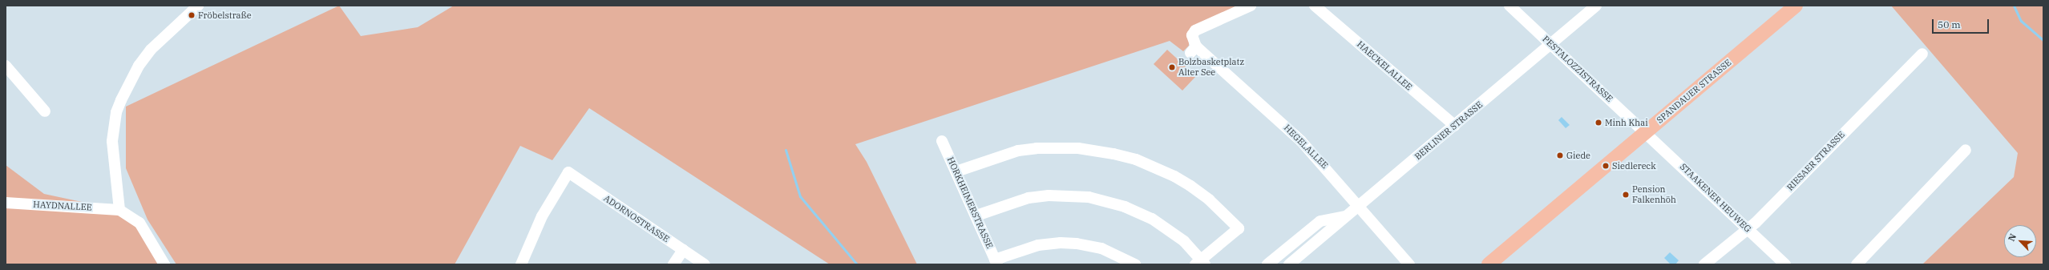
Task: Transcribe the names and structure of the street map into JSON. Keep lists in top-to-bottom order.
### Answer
{
  "streets": {
    "main road": ["SPANDAUER STRASSE"],
    "street": [
      "HAECKELALLEE",
      "PESTALOZZISTRASSE",
      "BERLINER STRASSE",
      "HEGELALLEE",
      "RIESAER STRASSE",
      "STAAKENER HEUWEG",
      "HORKHEIMERSTRASSE",
      "HAYDNALLEE",
      "ADORNOSTRASSE"
    ]
  },
  "crossings": [
    ["HAECKELALLEE", "BERLINER STRASSE"],
    ["PESTALOZZISTRASSE", "SPANDAUER STRASSE"],
    ["PESTALOZZISTRASSE", "BERLINER STRASSE"],
    ["PESTALOZZISTRASSE", "STAAKENER HEUWEG"],
    ["SPANDAUER STRASSE", "STAAKENER HEUWEG"],
    ["BERLINER STRASSE", "HEGELALLEE"],
    ["RIESAER STRASSE", "STAAKENER HEUWEG"]
  ],
  "places": [
    "Fröbelstraße",
    "Bolzbasketplatz Alter See",
    "Minh Khai",
    "Giede",
    "Siedlereck",
    "Pension Falkenhöh"
  ],
  "scale_bar": "50 m",
  "north": "top left"
}
